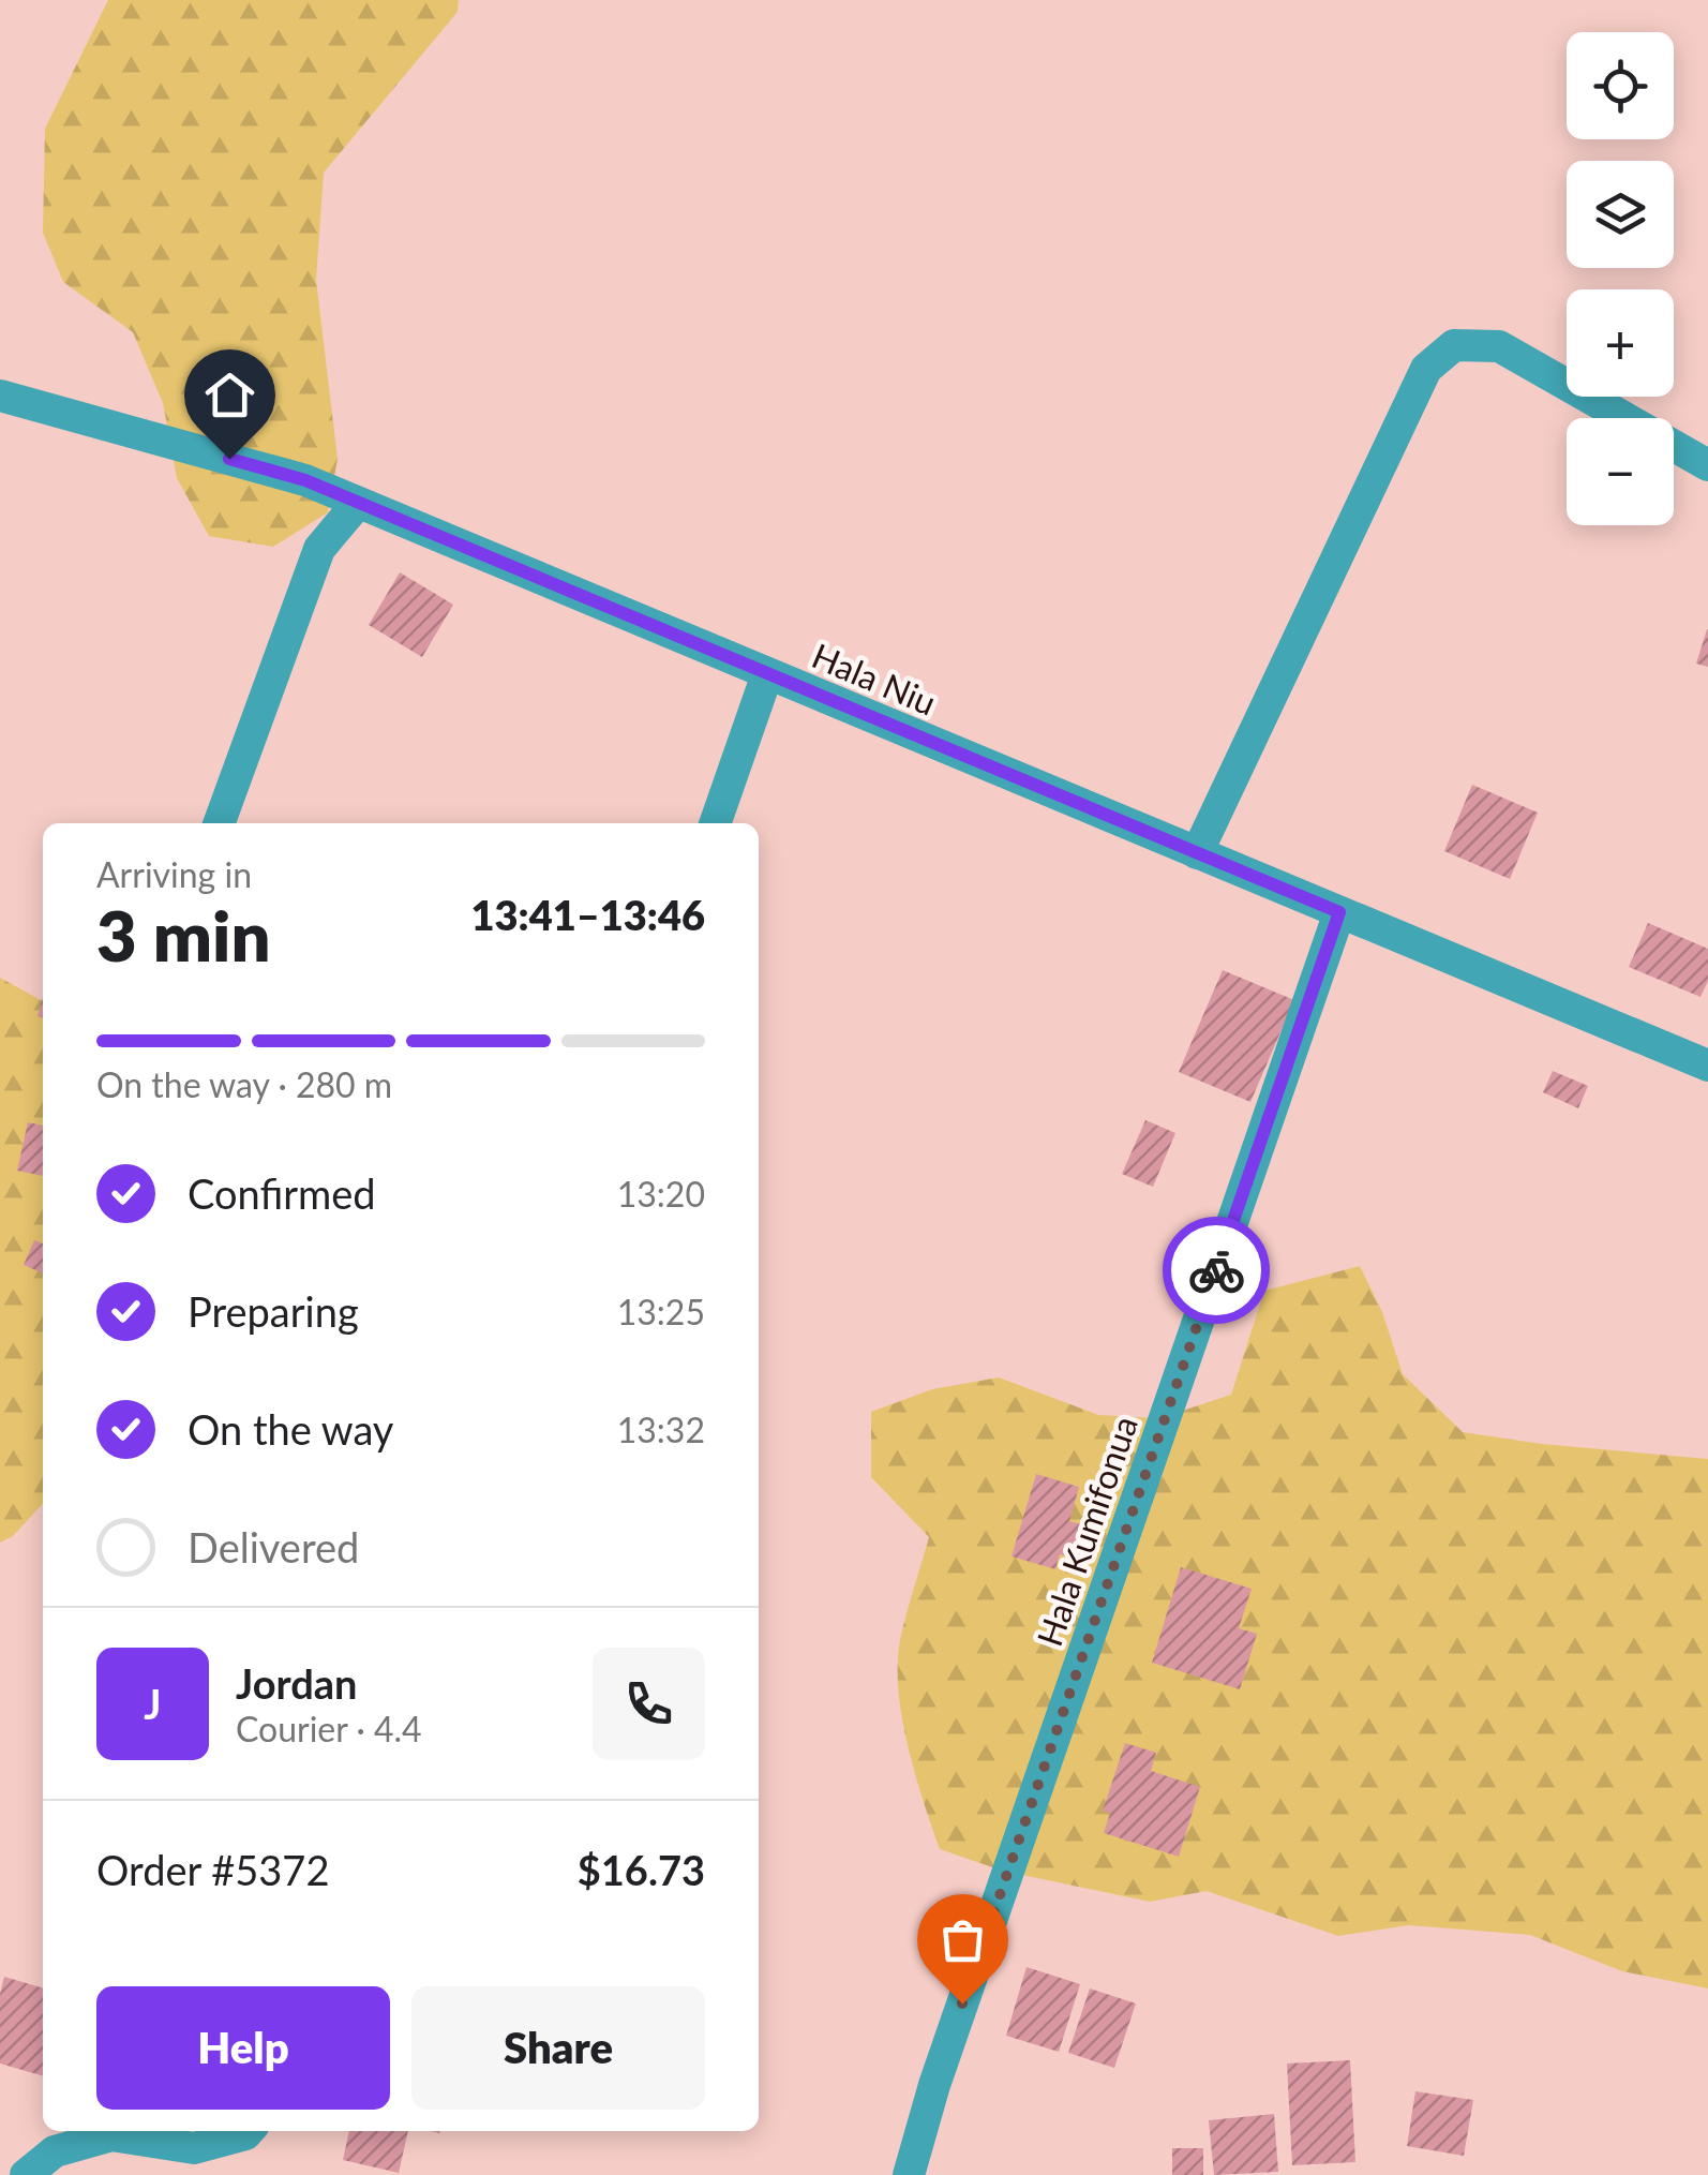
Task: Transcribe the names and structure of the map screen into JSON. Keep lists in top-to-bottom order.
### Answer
{
  "streets": {
    "street": ["Hala Niu", "Hala Kumifonua"]
  },
  "crossings": [
    ["Hala Niu", "Hala Kumifonua"]
  ],
  "page": {
    "map_buttons": ["+", "−"],
    "heading": ["3 min", "Arriving in", "13:41–13:46"],
    "panel": [
      "Jordan",
      "Courier · 4.4",
      "Order #5372",
      "$16.73"
    ],
    "bar": "On the way · 280 m",
    "list": [
      ["Confirmed", "13:20"],
      ["Preparing", "13:25"],
      ["On the way", "13:32"],
      "Delivered"
    ],
    "round": "J",
    "buttons": ["Help", "Share"]
  }
}
